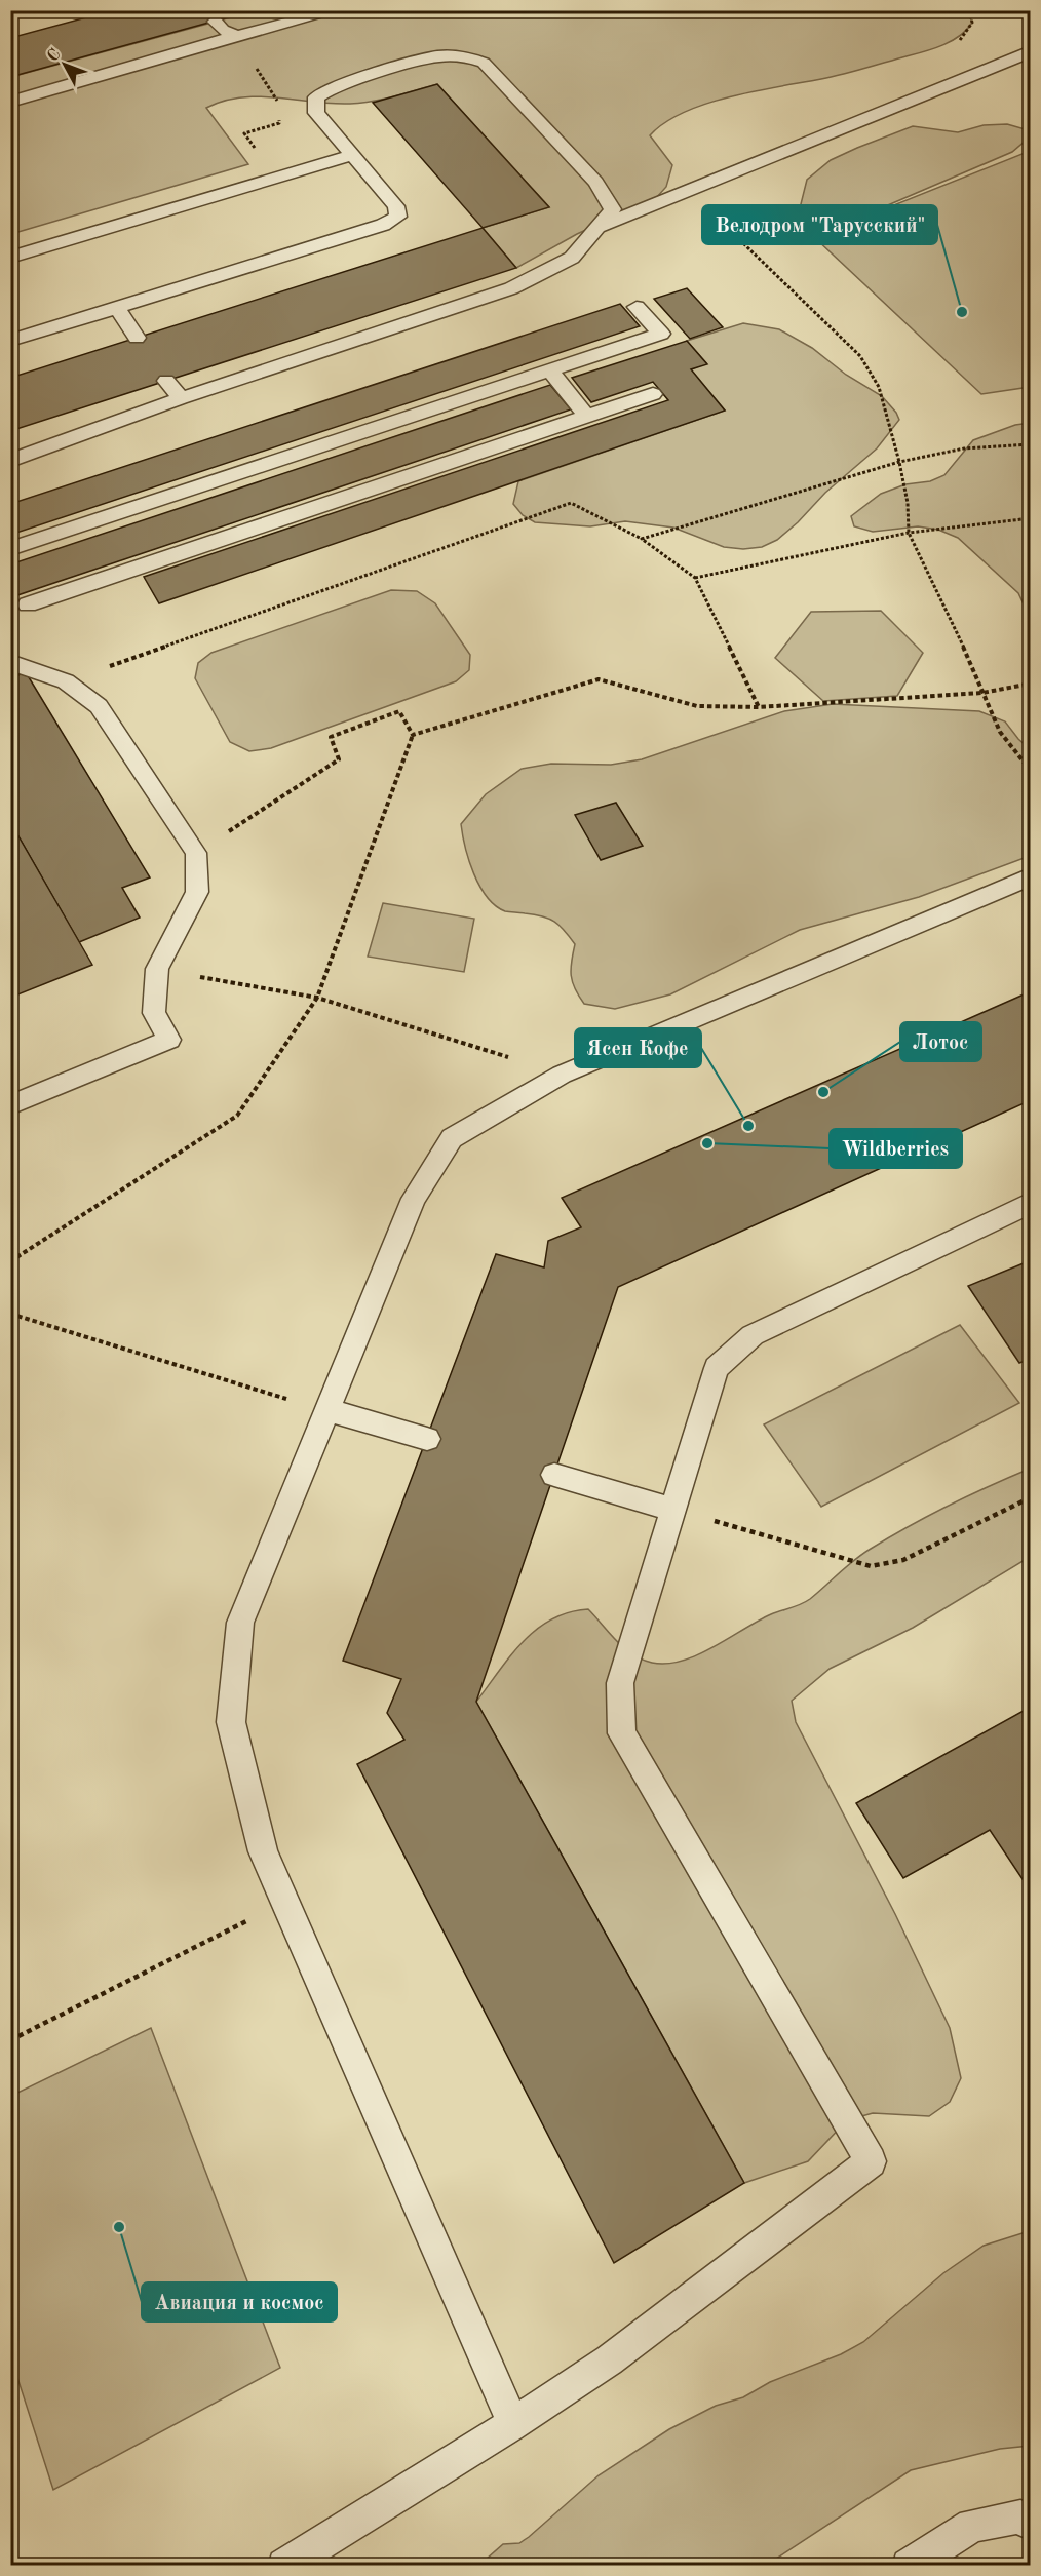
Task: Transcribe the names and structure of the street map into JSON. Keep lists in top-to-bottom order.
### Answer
{
  "places": [
    "Велодром \"Тарусский\"",
    "Лотос",
    "Ясен Кофе",
    "Wildberries",
    "Авиация и космос"
  ],
  "north": "top left"
}
